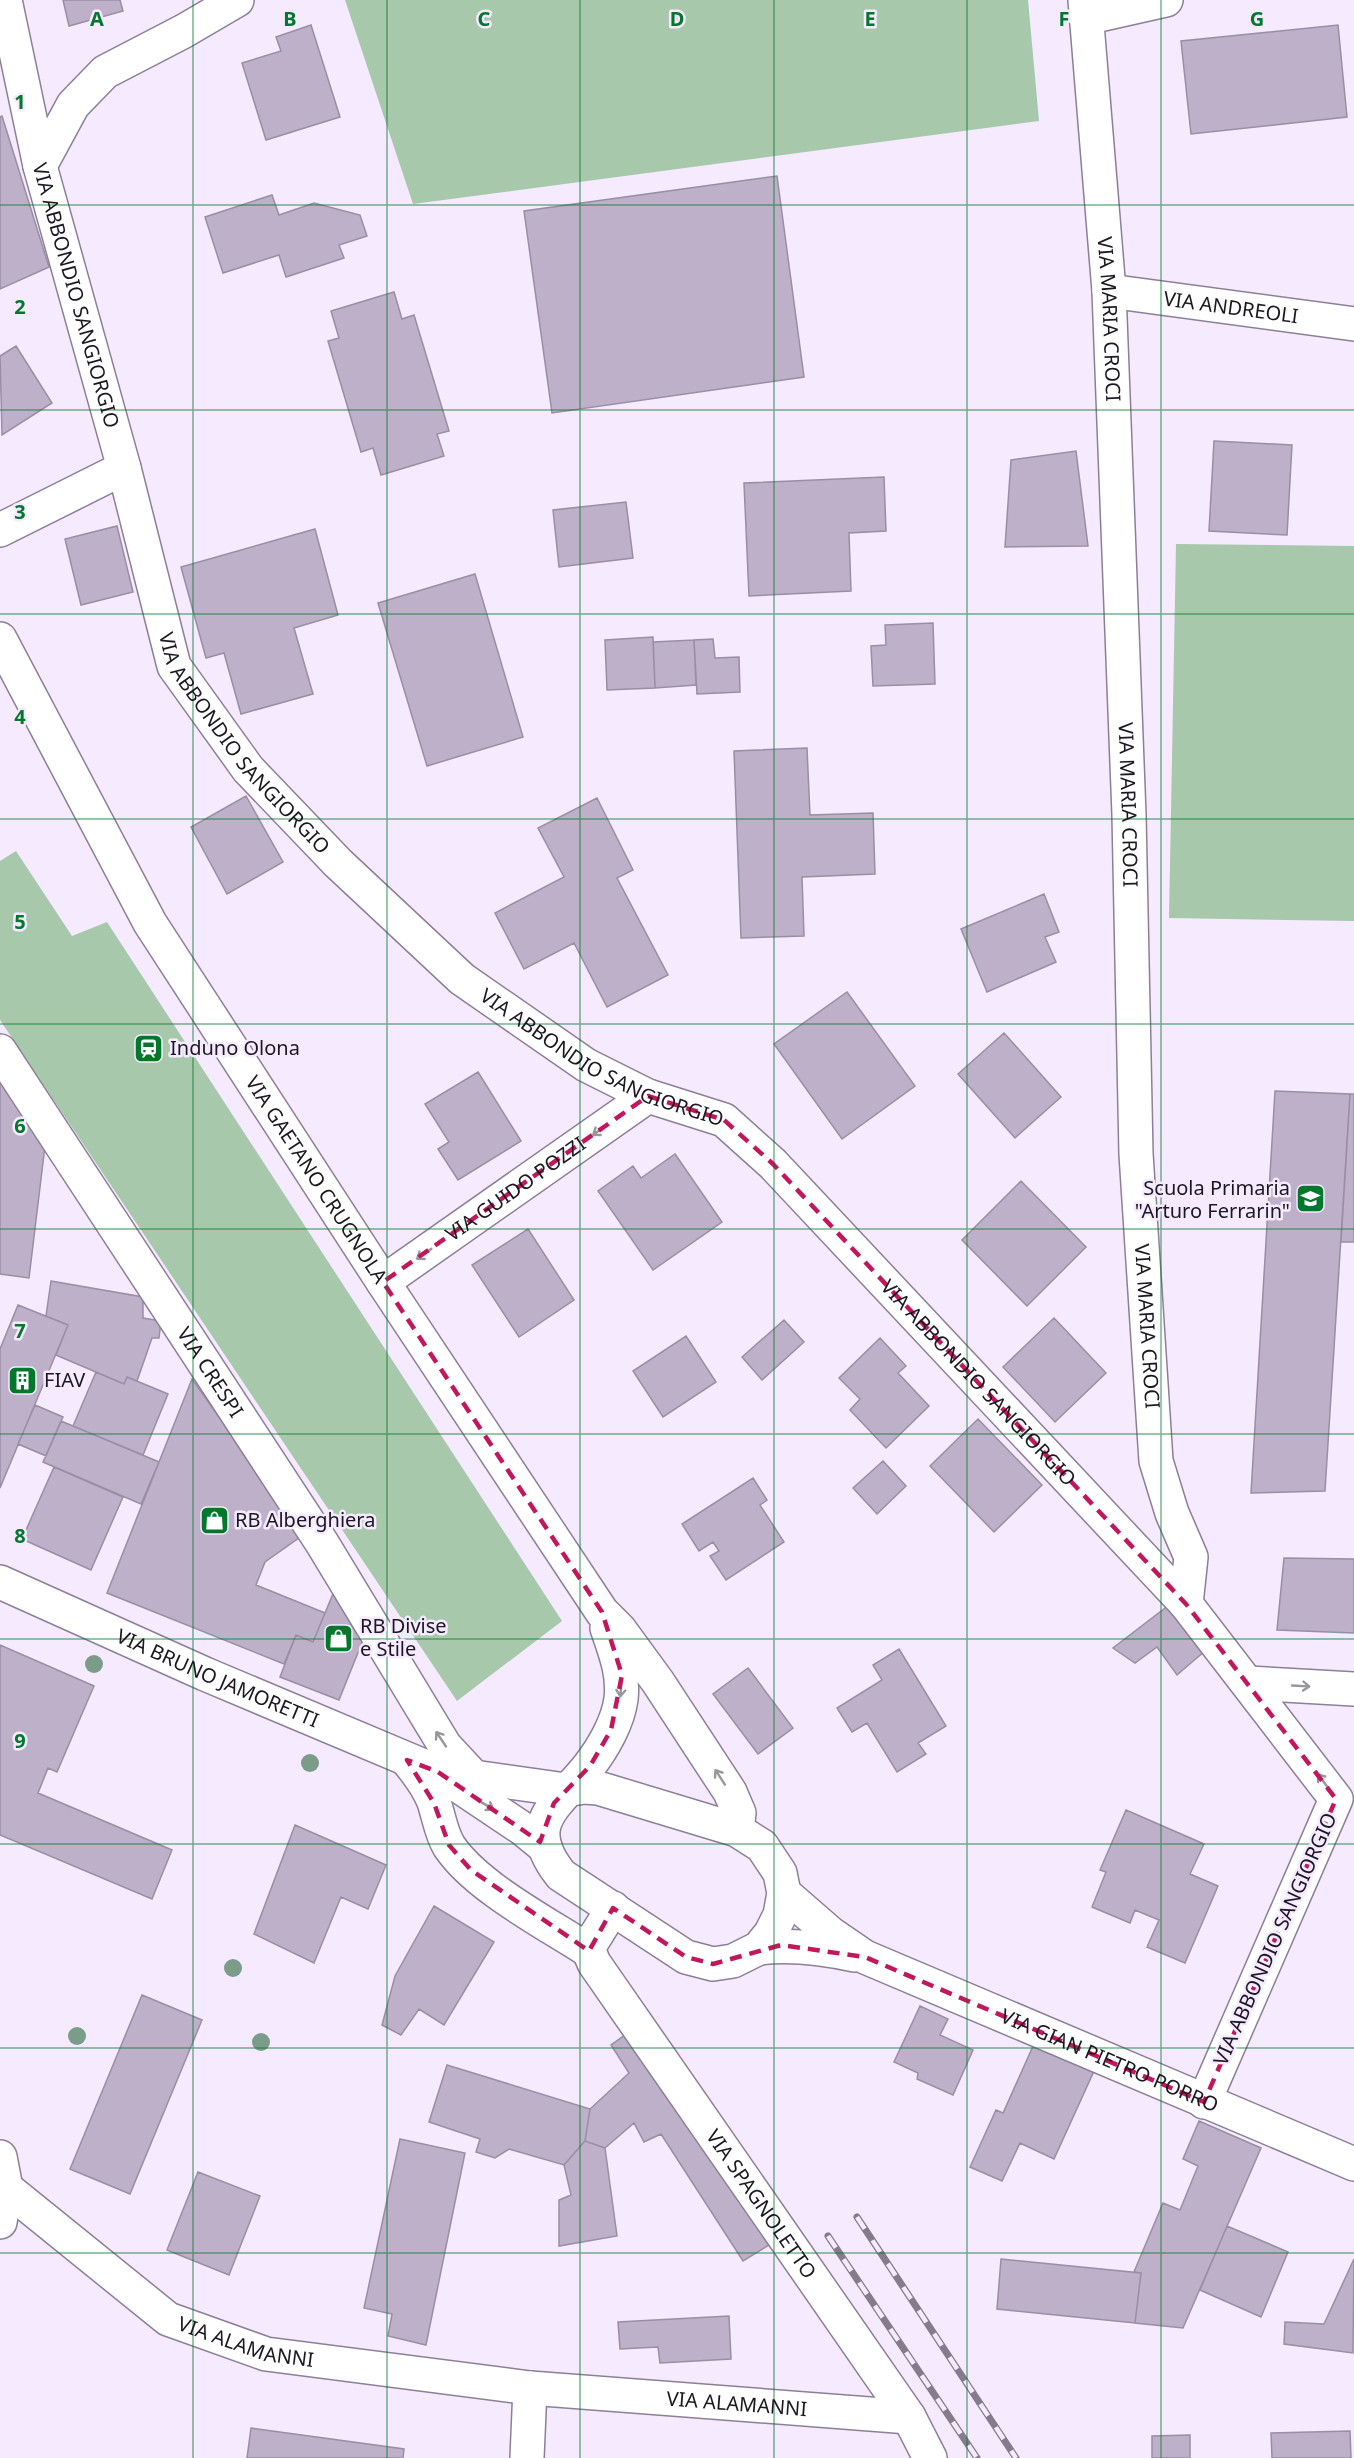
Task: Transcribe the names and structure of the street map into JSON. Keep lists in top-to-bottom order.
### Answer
{
  "streets": {
    "street": [
      "VIA ABBONDIO SANGIORGIO",
      "VIA ANDREOLI",
      "VIA MARIA CROCI",
      "VIA GAETANO CRUGNOLA",
      "VIA GUIDO POZZI",
      "VIA CRESPI",
      "VIA BRUNO JAMORETTI",
      "VIA GIAN PIETRO PORRO",
      "VIA SPAGNOLETTO",
      "VIA ALAMANNI"
    ]
  },
  "crossings": [
    ["VIA ABBONDIO SANGIORGIO", "VIA MARIA CROCI"],
    ["VIA ABBONDIO SANGIORGIO", "VIA GUIDO POZZI"],
    ["VIA ABBONDIO SANGIORGIO", "VIA GIAN PIETRO PORRO"],
    ["VIA ANDREOLI", "VIA MARIA CROCI"],
    ["VIA GAETANO CRUGNOLA", "VIA GUIDO POZZI"],
    ["VIA GAETANO CRUGNOLA", "VIA BRUNO JAMORETTI"],
    ["VIA CRESPI", "VIA BRUNO JAMORETTI"],
    ["VIA BRUNO JAMORETTI", "VIA GIAN PIETRO PORRO"],
    ["VIA BRUNO JAMORETTI", "VIA SPAGNOLETTO"],
    ["VIA SPAGNOLETTO", "VIA ALAMANNI"]
  ],
  "one_way": ["VIA GUIDO POZZI"],
  "places": {
    "station": ["Induno Olona"],
    "school or university": ["Scuola Primaria \"Arturo Ferrarin\""],
    "building": ["FIAV"],
    "shop": ["RB Alberghiera", "RB Divise e Stile"]
  },
  "grid": {
    "columns": [
      "A",
      "B",
      "C",
      "D",
      "E",
      "F",
      "G"
    ],
    "rows": [
      "1",
      "2",
      "3",
      "4",
      "5",
      "6",
      "7",
      "8",
      "9"
    ]
  }
}
